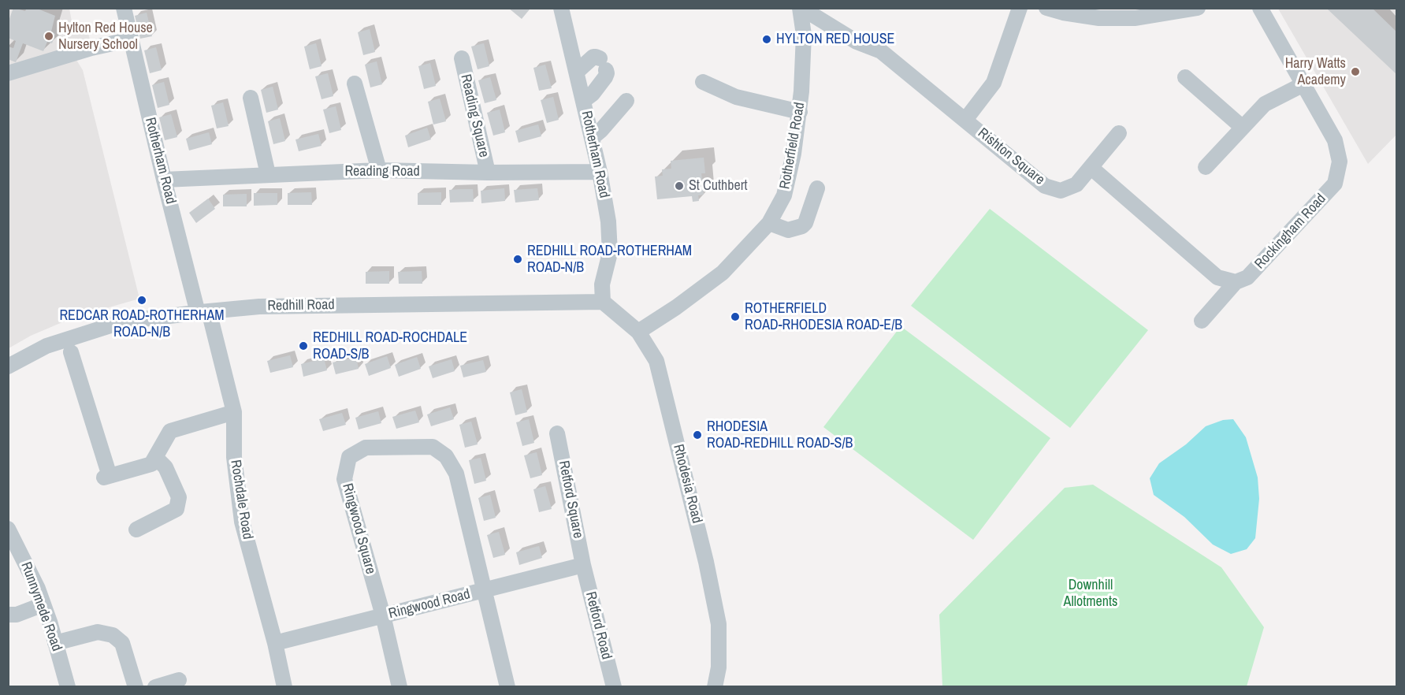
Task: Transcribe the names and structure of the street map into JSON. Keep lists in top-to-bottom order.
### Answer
{
  "streets": {
    "street": [
      "Reading Square",
      "Rotherfield Road",
      "Rotherham Road",
      "Rishton Square",
      "Reading Road",
      "Rockingham Road",
      "Redhill Road",
      "Rhodesia Road",
      "Rochdale Road",
      "Retford Square",
      "Ringwood Square",
      "Ringwood Road",
      "Runnymede Road",
      "Retford Road"
    ]
  },
  "crossings": [
    ["Reading Square", "Reading Road"],
    ["Rotherfield Road", "Rishton Square"],
    ["Rotherfield Road", "Rhodesia Road"],
    ["Rotherham Road", "Reading Road"],
    ["Rotherham Road", "Redhill Road"],
    ["Rotherham Road", "Rhodesia Road"],
    ["Rotherham Road", "Rochdale Road"],
    ["Redhill Road", "Rhodesia Road"],
    ["Redhill Road", "Rochdale Road"],
    ["Rochdale Road", "Ringwood Road"],
    ["Retford Square", "Ringwood Road"],
    ["Retford Square", "Retford Road"],
    ["Ringwood Square", "Ringwood Road"],
    ["Ringwood Road", "Retford Road"]
  ],
  "parks": ["Downhill Allotments"],
  "places": [
    "Hylton Red House Nursery School",
    "HYLTON RED HOUSE",
    "Harry Watts Academy",
    "St Cuthbert",
    "REDHILL ROAD-ROTHERHAM ROAD-N/B",
    "REDCAR ROAD-ROTHERHAM ROAD-N/B",
    "ROTHERFIELD ROAD-RHODESIA ROAD-E/B",
    "REDHILL ROAD-ROCHDALE ROAD-S/B",
    "RHODESIA ROAD-REDHILL ROAD-S/B"
  ]
}
